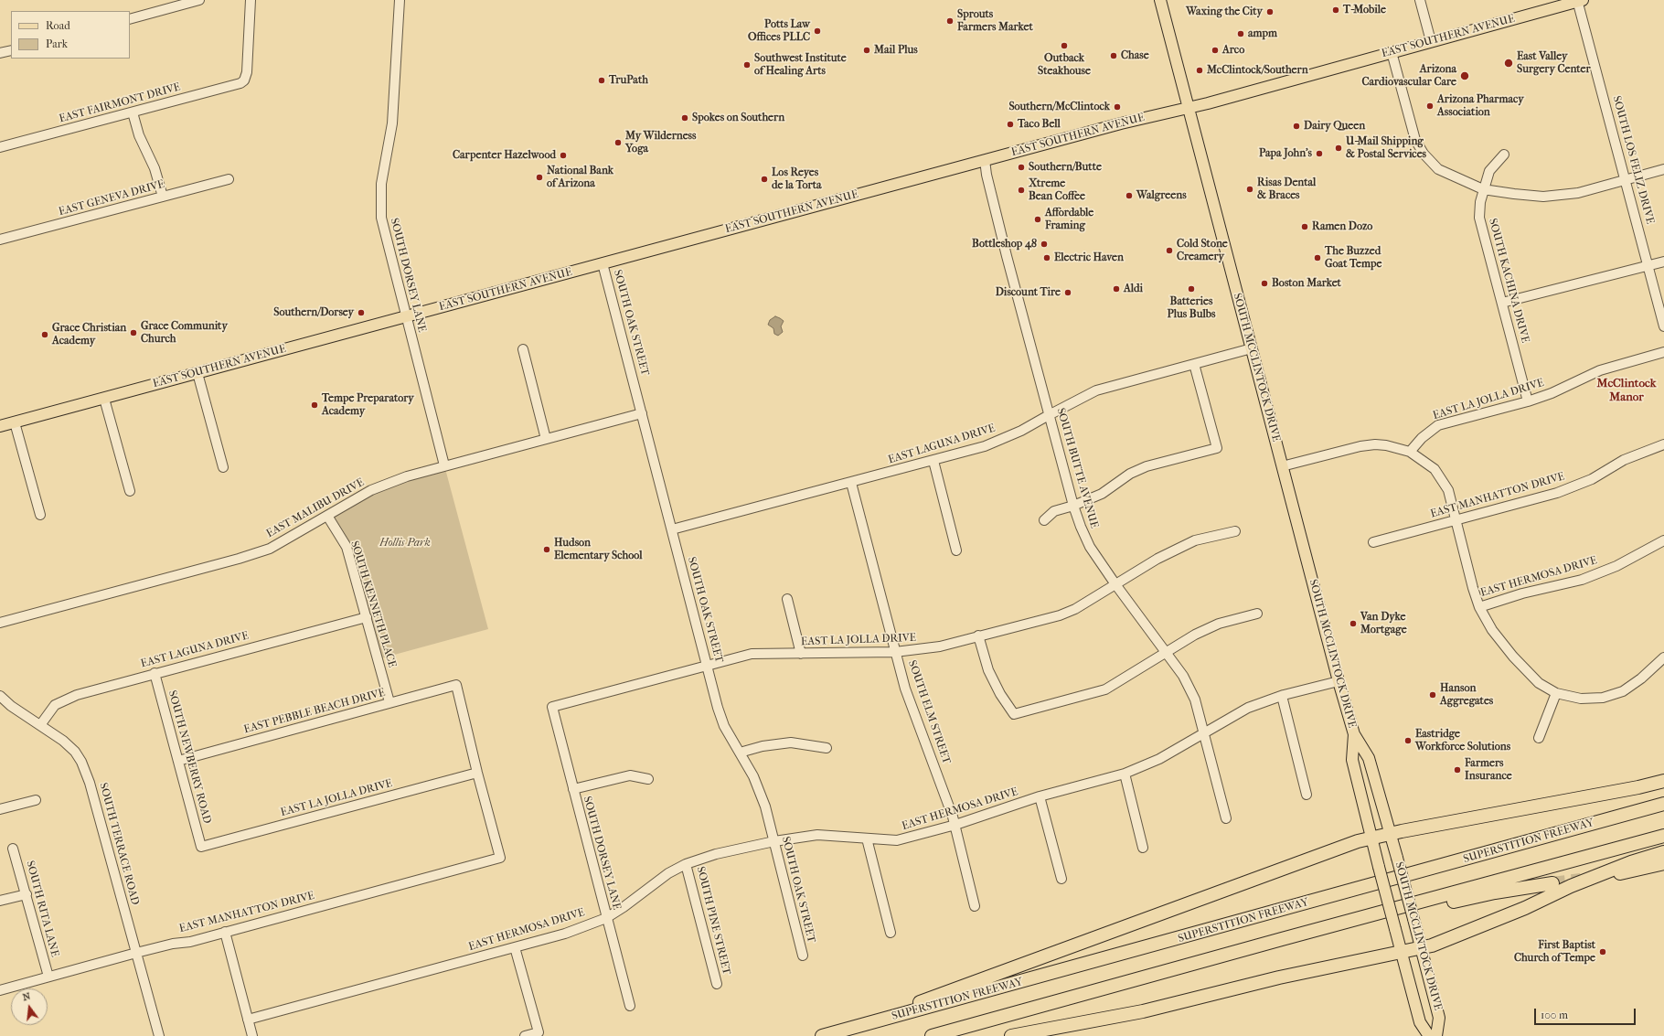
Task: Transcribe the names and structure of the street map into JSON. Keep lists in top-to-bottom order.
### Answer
{
  "streets": {
    "highway": ["SUPERSTITION FREEWAY"],
    "main road": ["EAST SOUTHERN AVENUE", "SOUTH MCCLINTOCK DRIVE"],
    "street": [
      "EAST FAIRMONT DRIVE",
      "SOUTH LOS FELIZ DRIVE",
      "EAST GENEVA DRIVE",
      "SOUTH DORSEY LANE",
      "SOUTH KACHINA DRIVE",
      "SOUTH OAK STREET",
      "EAST LA JOLLA DRIVE",
      "EAST LAGUNA DRIVE",
      "SOUTH BUTTE AVENUE",
      "EAST MANHATTON DRIVE",
      "EAST MALIBU DRIVE",
      "EAST HERMOSA DRIVE",
      "SOUTH KENNETH PLACE",
      "EAST PEBBLE BEACH DRIVE",
      "SOUTH ELM STREET",
      "SOUTH NEWBERRY ROAD",
      "SOUTH TERRACE ROAD",
      "SOUTH RITA LANE",
      "SOUTH PINE STREET"
    ]
  },
  "crossings": [
    ["EAST SOUTHERN AVENUE", "SOUTH LOS FELIZ DRIVE"],
    ["EAST SOUTHERN AVENUE", "SOUTH DORSEY LANE"],
    ["EAST SOUTHERN AVENUE", "SOUTH OAK STREET"],
    ["EAST SOUTHERN AVENUE", "SOUTH MCCLINTOCK DRIVE"],
    ["EAST SOUTHERN AVENUE", "SOUTH BUTTE AVENUE"],
    ["SOUTH DORSEY LANE", "EAST LA JOLLA DRIVE"],
    ["SOUTH DORSEY LANE", "EAST MALIBU DRIVE"],
    ["SOUTH DORSEY LANE", "EAST HERMOSA DRIVE"],
    ["SOUTH KACHINA DRIVE", "EAST LA JOLLA DRIVE"],
    ["SOUTH OAK STREET", "EAST LA JOLLA DRIVE"],
    ["SOUTH OAK STREET", "EAST LAGUNA DRIVE"],
    ["SOUTH OAK STREET", "EAST MALIBU DRIVE"],
    ["SOUTH OAK STREET", "EAST HERMOSA DRIVE"],
    ["SOUTH MCCLINTOCK DRIVE", "EAST LAGUNA DRIVE"],
    ["SOUTH MCCLINTOCK DRIVE", "EAST HERMOSA DRIVE"],
    ["EAST LA JOLLA DRIVE", "SOUTH BUTTE AVENUE"],
    ["EAST LA JOLLA DRIVE", "EAST MANHATTON DRIVE"],
    ["EAST LA JOLLA DRIVE", "EAST PEBBLE BEACH DRIVE"],
    ["EAST LA JOLLA DRIVE", "SOUTH ELM STREET"],
    ["EAST LA JOLLA DRIVE", "SOUTH NEWBERRY ROAD"],
    ["EAST LAGUNA DRIVE", "SOUTH BUTTE AVENUE"],
    ["EAST LAGUNA DRIVE", "SOUTH KENNETH PLACE"],
    ["EAST LAGUNA DRIVE", "SOUTH ELM STREET"],
    ["EAST LAGUNA DRIVE", "SOUTH NEWBERRY ROAD"],
    ["EAST LAGUNA DRIVE", "SOUTH TERRACE ROAD"],
    ["SOUTH BUTTE AVENUE", "EAST HERMOSA DRIVE"],
    ["EAST MANHATTON DRIVE", "EAST PEBBLE BEACH DRIVE"],
    ["EAST MANHATTON DRIVE", "SOUTH TERRACE ROAD"],
    ["EAST MANHATTON DRIVE", "SOUTH RITA LANE"],
    ["EAST MALIBU DRIVE", "SOUTH KENNETH PLACE"],
    ["EAST HERMOSA DRIVE", "SOUTH ELM STREET"],
    ["EAST HERMOSA DRIVE", "SOUTH PINE STREET"],
    ["SOUTH KENNETH PLACE", "EAST PEBBLE BEACH DRIVE"],
    ["EAST PEBBLE BEACH DRIVE", "SOUTH NEWBERRY ROAD"]
  ],
  "districts": ["McClintock Manor"],
  "parks": ["Hollis Park"],
  "places": [
    "T-Mobile",
    "Waxing the City",
    "Sprouts Farmers Market",
    "Potts Law Offices PLLC",
    "ampm",
    "Outback Steakhouse",
    "Mail Plus",
    "Arco",
    "Chase",
    "East Valley Surgery Center",
    "Southwest Institute of Healing Arts",
    "McClintock/Southern",
    "Arizona Cardiovascular Care",
    "TruPath",
    "Arizona Pharmacy Association",
    "Southern/McClintock",
    "Spokes on Southern",
    "Taco Bell",
    "Dairy Queen",
    "My Wilderness Yoga",
    "U-Mail Shipping & Postal Services",
    "Papa John's",
    "Carpenter Hazelwood",
    "Southern/Butte",
    "National Bank of Arizona",
    "Los Reyes de la Torta",
    "Risas Dental & Braces",
    "Xtreme Bean Coffee",
    "Walgreens",
    "Affordable Framing",
    "Ramen Dozo",
    "Bottleshop 48",
    "Cold Stone Creamery",
    "Electric Haven",
    "The Buzzed Goat Tempe",
    "Boston Market",
    "Aldi",
    "Batteries Plus Bulbs",
    "Discount Tire",
    "Southern/Dorsey",
    "Grace Community Church",
    "Grace Christian Academy",
    "Tempe Preparatory Academy",
    "Hudson Elementary School",
    "Van Dyke Mortgage",
    "Hanson Aggregates",
    "Eastridge Workforce Solutions",
    "Farmers Insurance",
    "First Baptist Church of Tempe"
  ],
  "legend": ["Road", "Park"],
  "scale_bar": "100 m",
  "north": "top"
}
